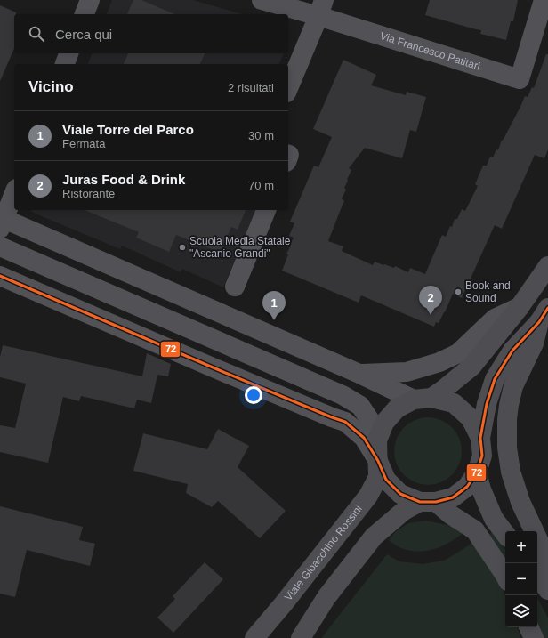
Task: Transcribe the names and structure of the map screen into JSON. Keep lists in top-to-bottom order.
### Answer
{
  "streets": {
    "main road": ["Viale Gioacchino Rossini"],
    "street": ["Via Francesco Patitari"]
  },
  "places": ["Scuola Media Statale \"Ascanio Grandi\"", "Book and Sound"],
  "lines": ["transit line 72"],
  "page": {
    "search": "Cerca qui",
    "heading": ["Vicino", "2 risultati"],
    "list": [
      {
        "mark": "1",
        "name": "Viale Torre del Parco",
        "note": "Fermata",
        "value": "30 m"
      },
      {
        "mark": "2",
        "name": "Juras Food & Drink",
        "note": "Ristorante",
        "value": "70 m"
      }
    ],
    "pins": ["2", "1"],
    "map_buttons": ["+", "−"]
  }
}
